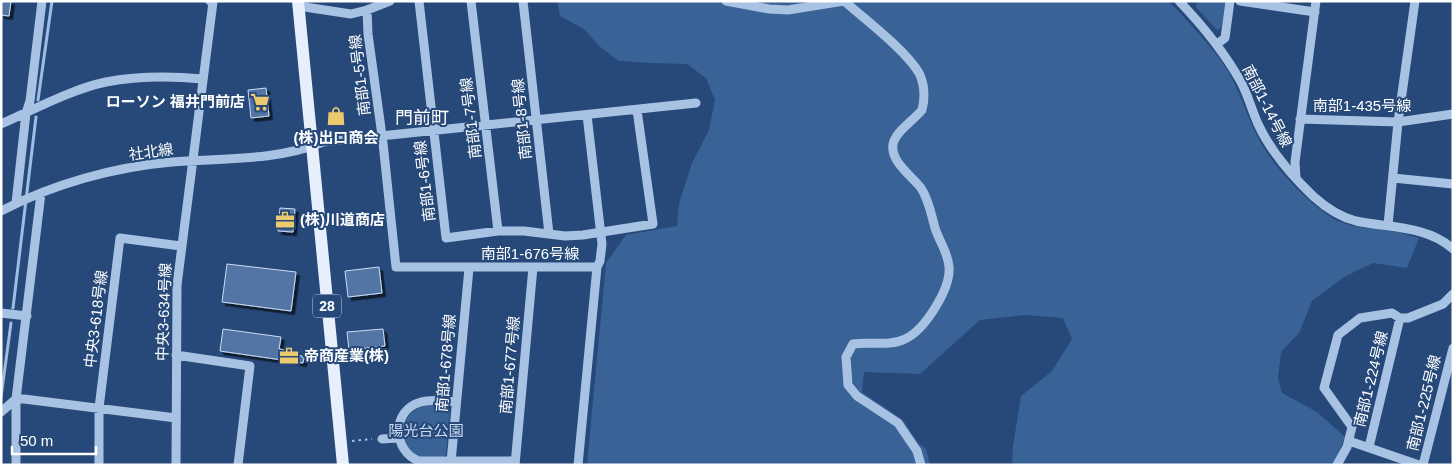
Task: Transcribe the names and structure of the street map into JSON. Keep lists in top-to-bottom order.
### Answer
{
  "streets": {
    "main road": ["28"],
    "street": [
      "南部1-5号線",
      "南部1-14号線",
      "南部1-435号線",
      "南部1-7号線",
      "南部1-8号線",
      "社北線",
      "南部1-6号線",
      "南部1-676号線",
      "中央3-634号線",
      "中央3-618号線",
      "南部1-678号線",
      "南部1-677号線",
      "南部1-224号線",
      "南部1-225号線"
    ]
  },
  "crossings": [
    ["南部1-5号線", "社北線"],
    ["南部1-5号線", "南部1-676号線"],
    ["南部1-7号線", "社北線"],
    ["南部1-7号線", "南部1-6号線"],
    ["南部1-8号線", "社北線"],
    ["社北線", "南部1-6号線"],
    ["社北線", "南部1-676号線"],
    ["社北線", "28"],
    ["社北線", "中央3-634号線"],
    ["南部1-676号線", "南部1-678号線"],
    ["南部1-676号線", "南部1-677号線"],
    ["中央3-634号線", "中央3-618号線"]
  ],
  "districts": ["門前町"],
  "parks": ["陽光台公園"],
  "places": {
    "supermarket": ["ローソン 福井門前店"],
    "shop": ["(株)出口商会"],
    "office": ["(株)川道商店", "帝商産業(株)"]
  },
  "scale_bar": "50 m"
}
